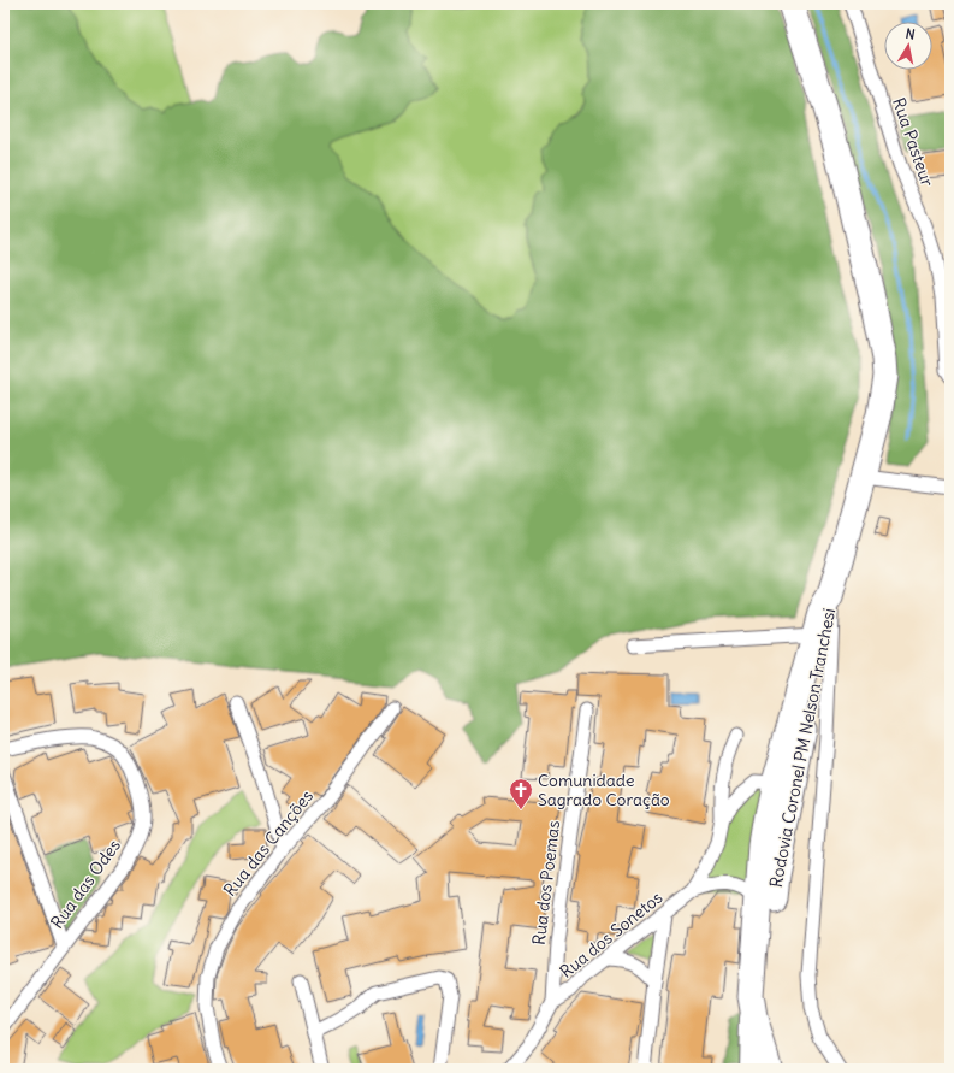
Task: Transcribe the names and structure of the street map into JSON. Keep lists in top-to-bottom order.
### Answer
{
  "streets": {
    "highway": ["Rodovia Coronel PM Nelson Tranchesi"],
    "street": [
      "Rua Pasteur",
      "Rua das Canções",
      "Rua dos Poemas",
      "Rua das Odes",
      "Rua dos Sonetos"
    ]
  },
  "crossings": [
    ["Rodovia Coronel PM Nelson Tranchesi", "Rua dos Sonetos"],
    ["Rua dos Poemas", "Rua dos Sonetos"]
  ],
  "places": {
    "church": ["Comunidade Sagrado Coração"]
  },
  "north": "top"
}
